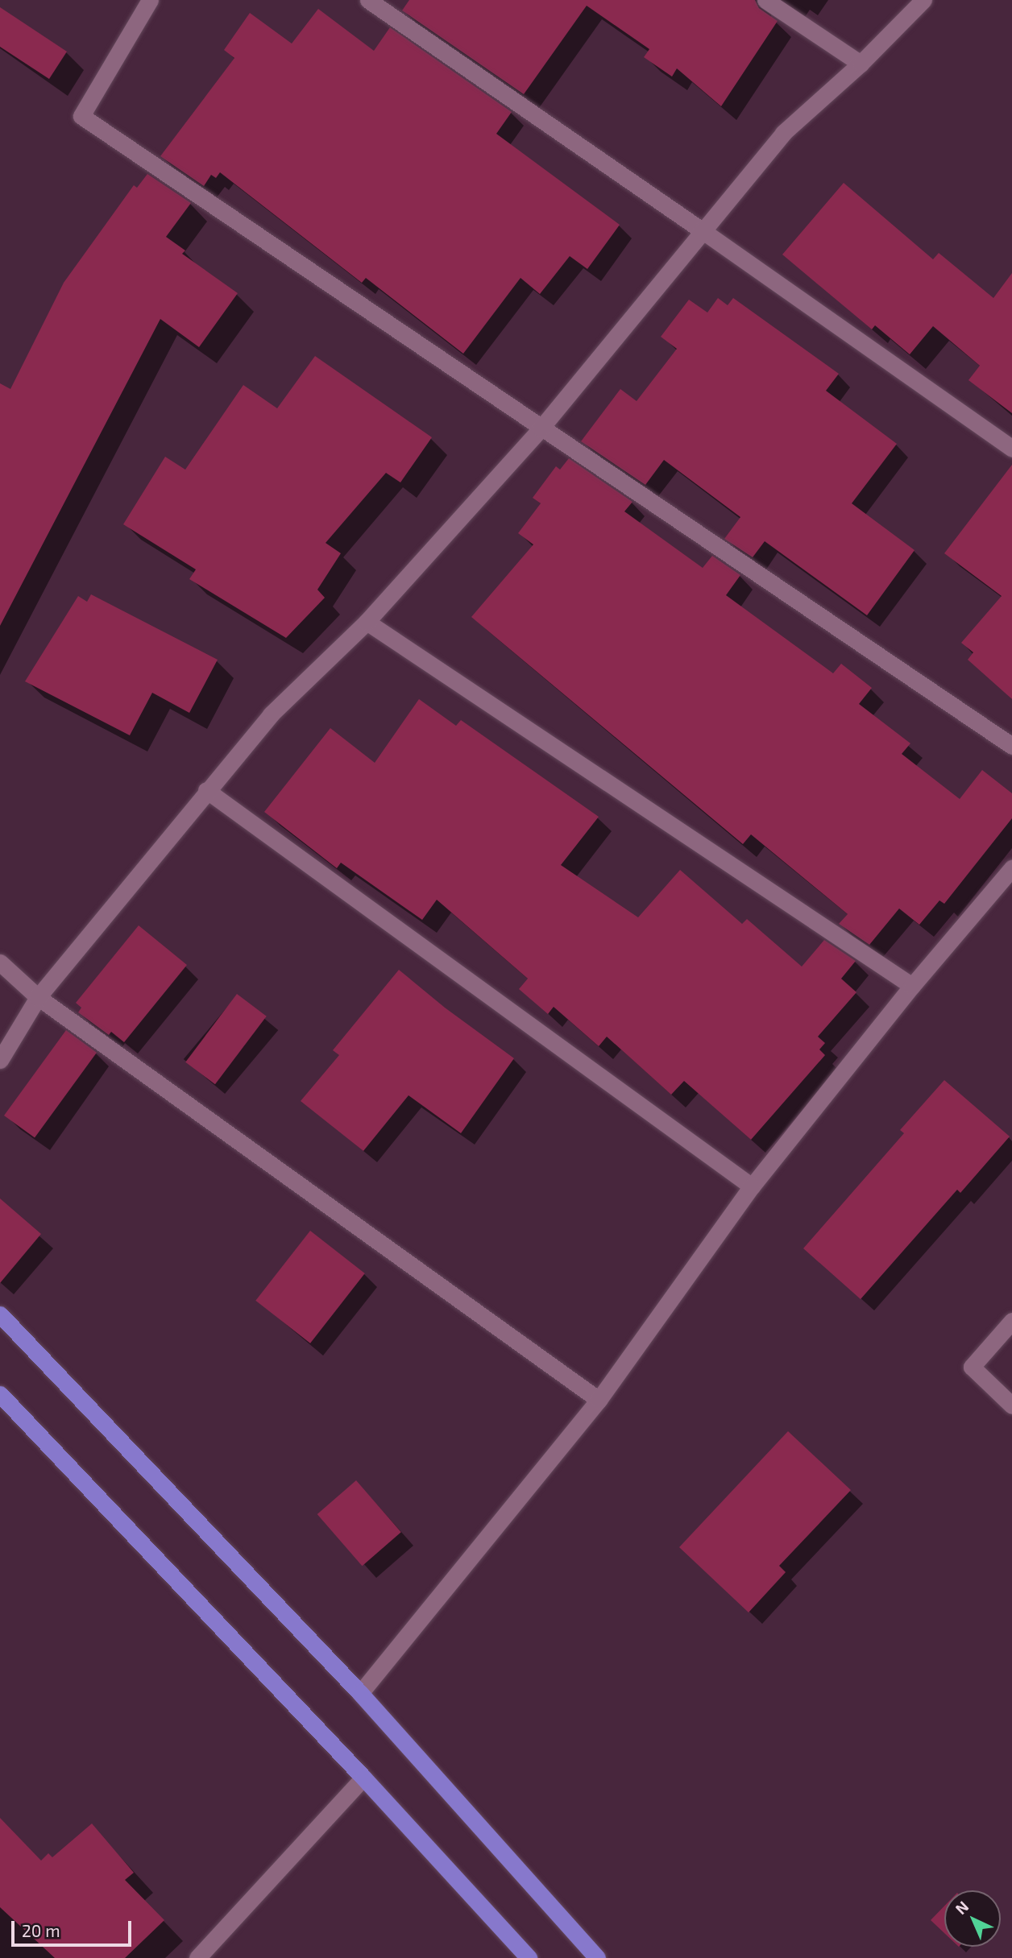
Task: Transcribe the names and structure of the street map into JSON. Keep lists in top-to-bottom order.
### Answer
{
  "scale_bar": "20 m",
  "north": "top left"
}
